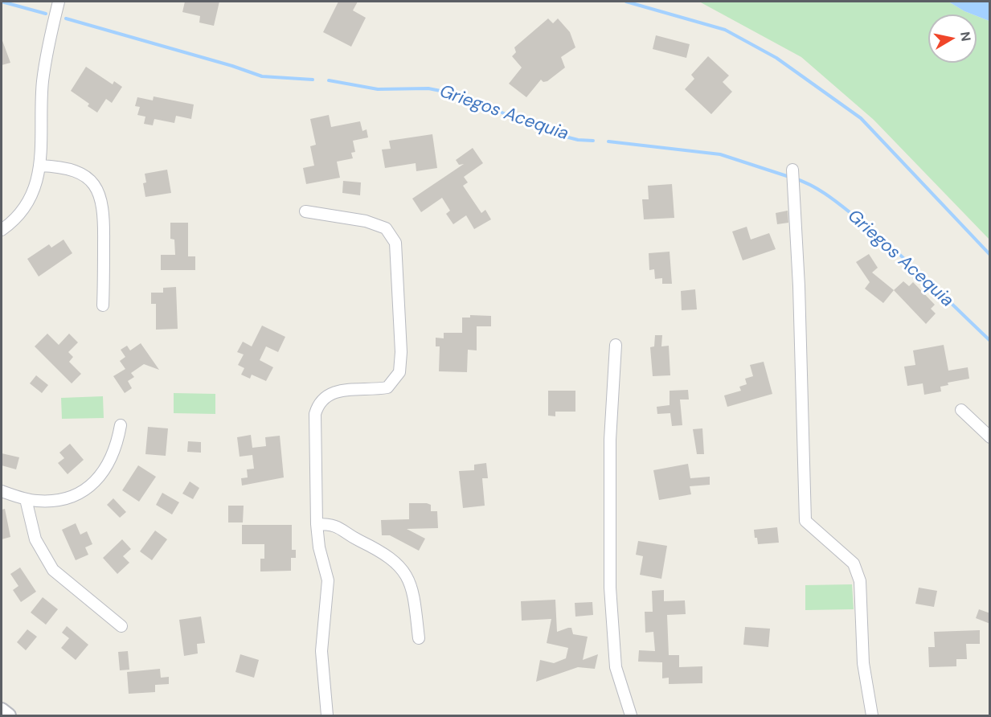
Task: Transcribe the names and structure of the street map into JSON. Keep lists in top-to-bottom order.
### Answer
{
  "water": ["Griegos Acequia"],
  "north": "right"
}
